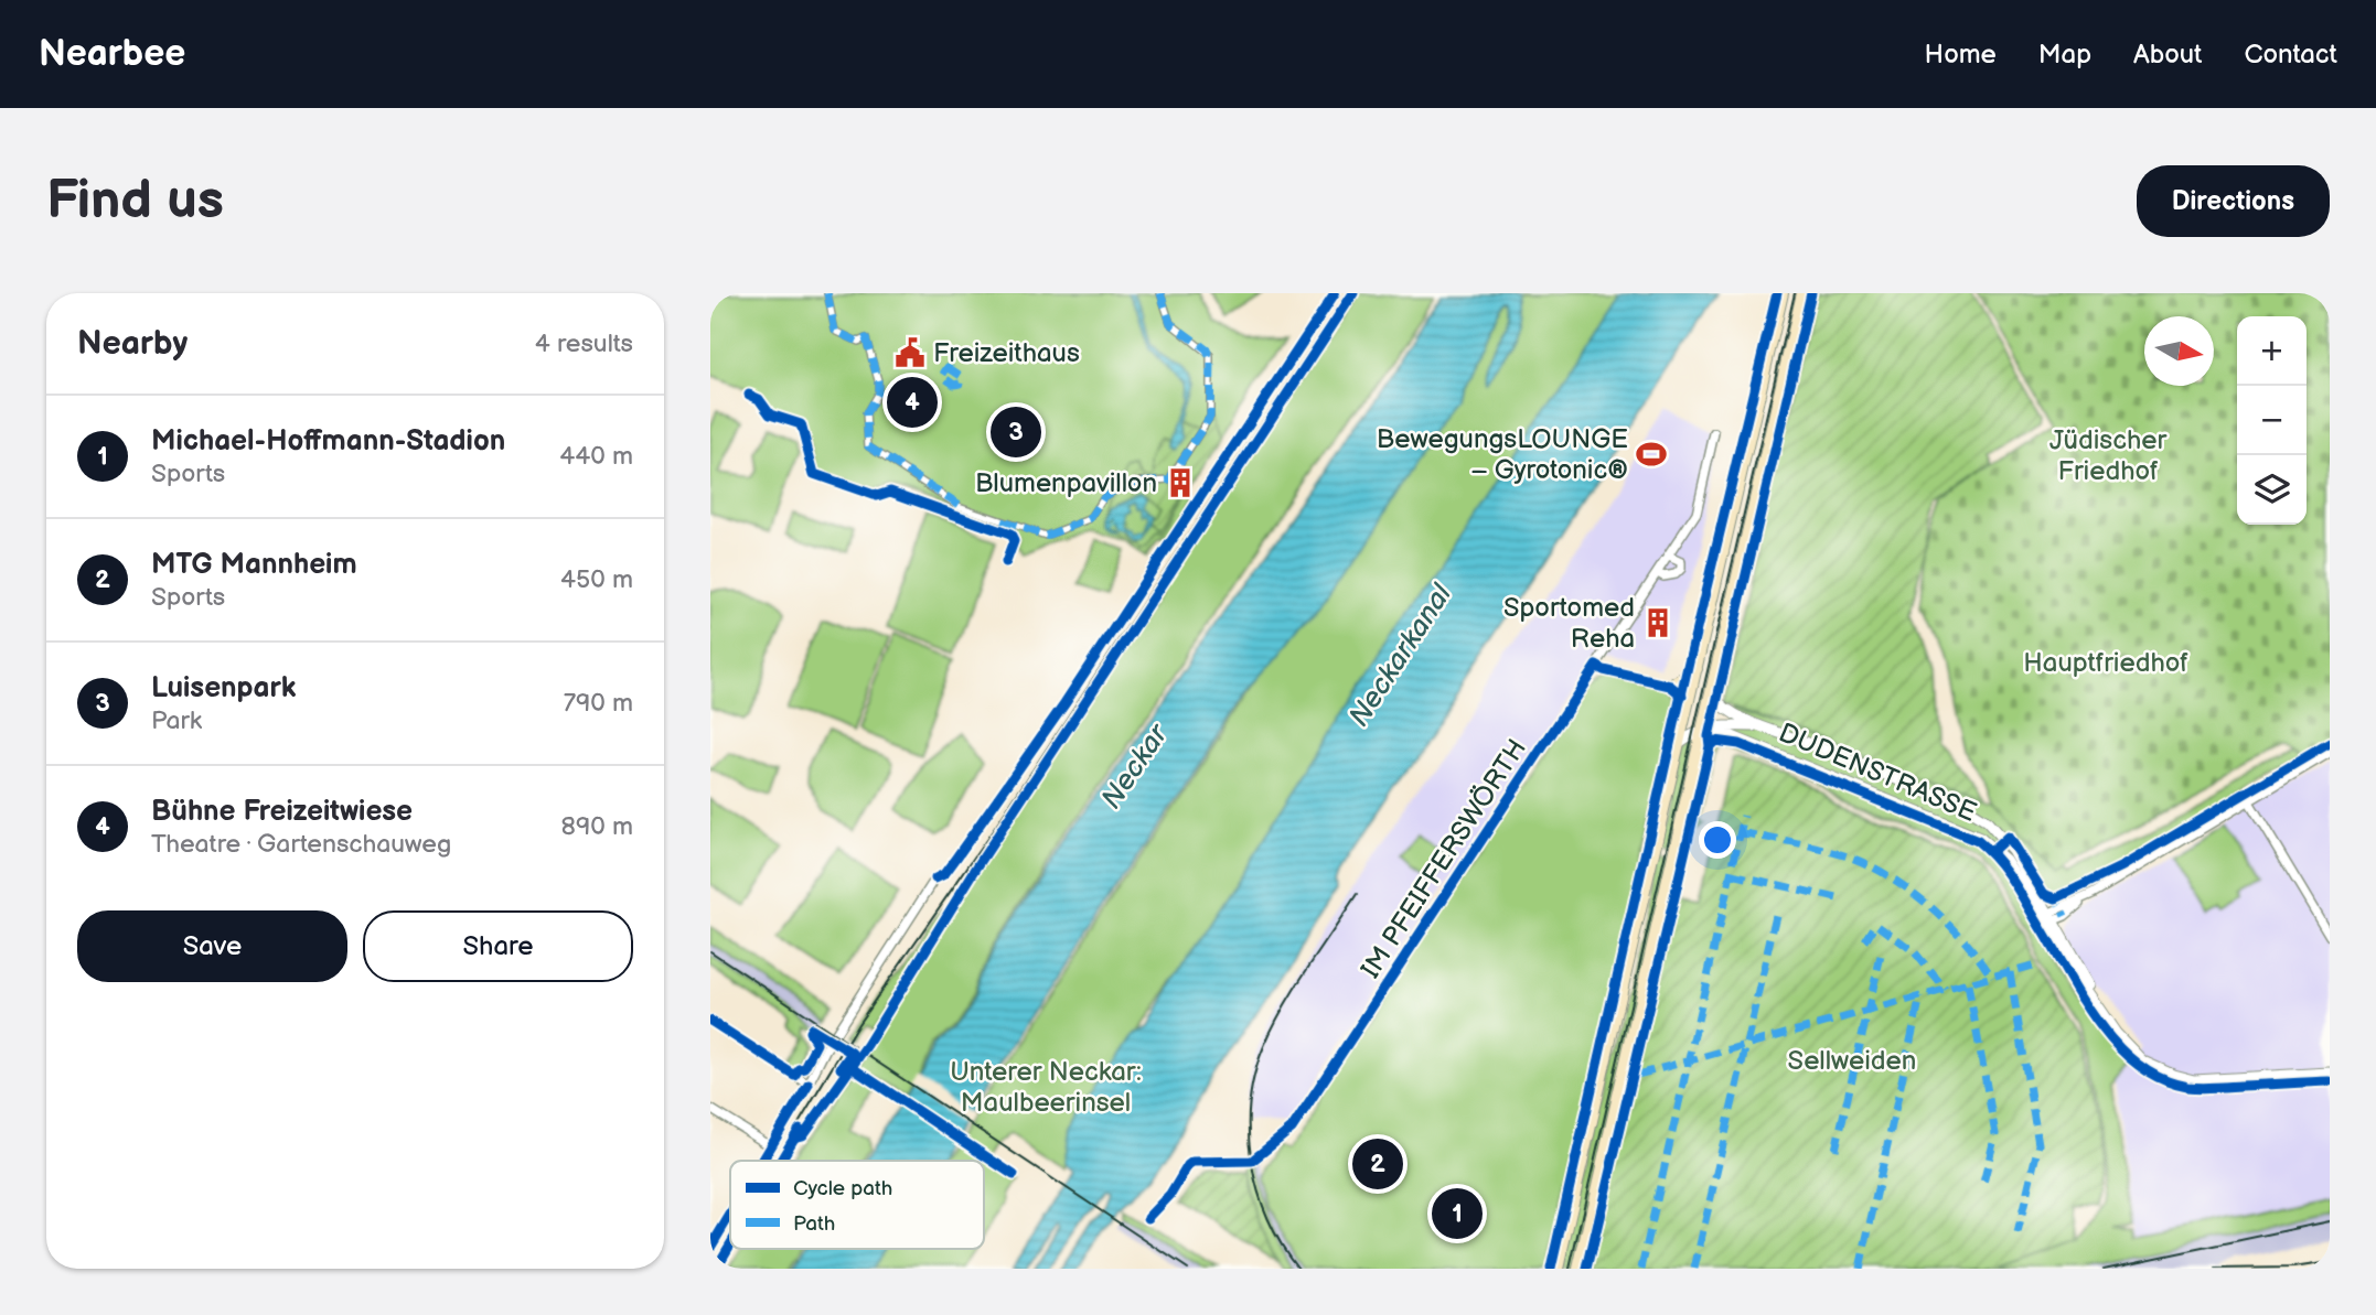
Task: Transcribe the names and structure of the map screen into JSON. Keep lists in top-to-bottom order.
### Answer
{
  "streets": {
    "street": ["DUDENSTRASSE", "IM PFEIFFERSWÖRTH"]
  },
  "water": ["Neckarkanal", "Neckar"],
  "parks": [
    "Jüdischer Friedhof",
    "Hauptfriedhof",
    "Sellweiden",
    "Unterer Neckar: Maulbeerinsel"
  ],
  "places": {
    "public building": ["Freizeithaus"],
    "sports": ["BewegungsLOUNGE – Gyrotonic®"],
    "building": ["Blumenpavillon", "Sportomed Reha"]
  },
  "legend": ["Cycle path", "Path"],
  "north": "right",
  "page": {
    "header": "Nearbee",
    "nav": [
      "Home",
      "Map",
      "About",
      "Contact"
    ],
    "buttons": [
      "Directions",
      ["Save", "Share"]
    ],
    "title": "Find us",
    "heading": ["Nearby", "4 results"],
    "map_buttons": ["+", "−"],
    "pins": [
      "4",
      "3",
      "2",
      "1"
    ],
    "list": [
      {
        "mark": "1",
        "name": "Michael-Hoffmann-Stadion",
        "note": "Sports",
        "value": "440 m"
      },
      {
        "mark": "2",
        "name": "MTG Mannheim",
        "note": "Sports",
        "value": "450 m"
      },
      {
        "mark": "3",
        "name": "Luisenpark",
        "note": "Park",
        "value": "790 m"
      },
      {
        "mark": "4",
        "name": "Bühne Freizeitwiese",
        "note": "Theatre · Gartenschauweg",
        "value": "890 m"
      }
    ]
  }
}
